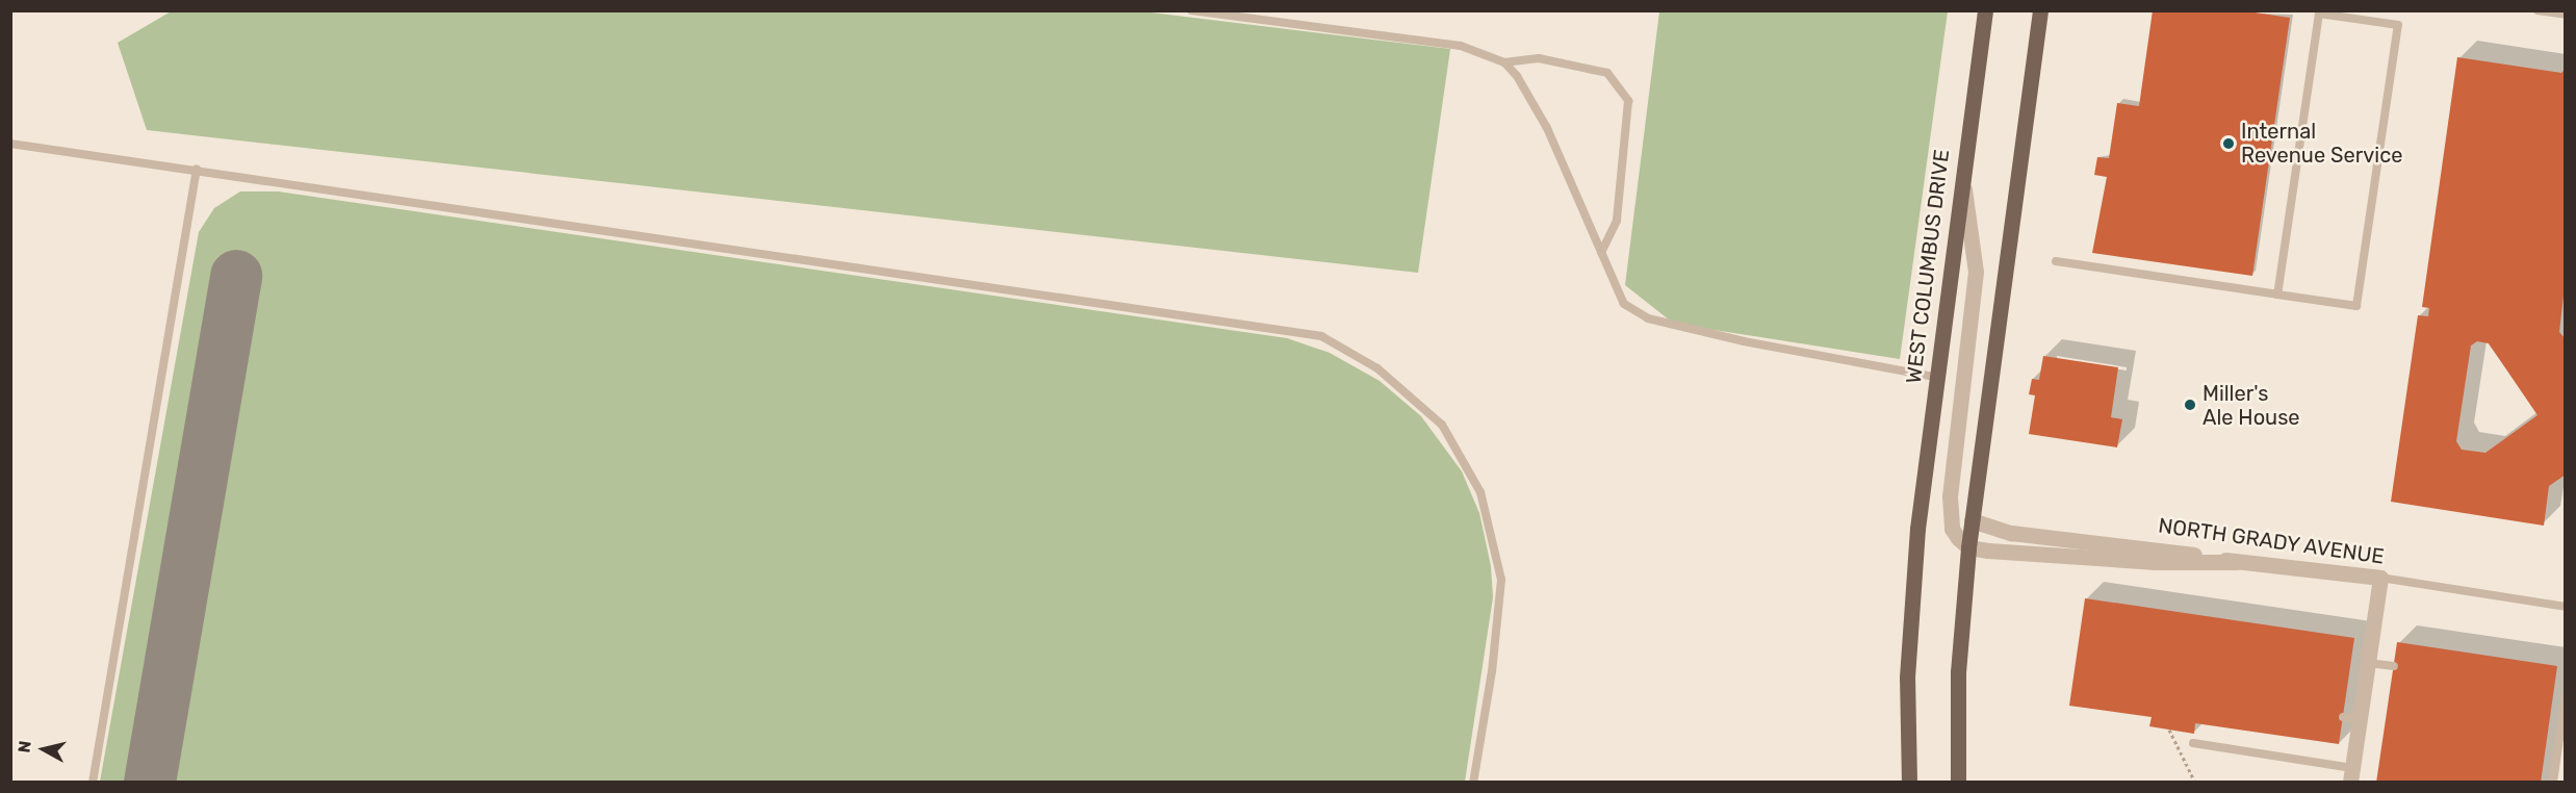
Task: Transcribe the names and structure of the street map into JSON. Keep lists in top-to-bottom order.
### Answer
{
  "streets": {
    "main road": ["WEST COLUMBUS DRIVE"],
    "street": ["NORTH GRADY AVENUE"]
  },
  "places": ["Internal Revenue Service", "Miller's Ale House"],
  "north": "left"
}
